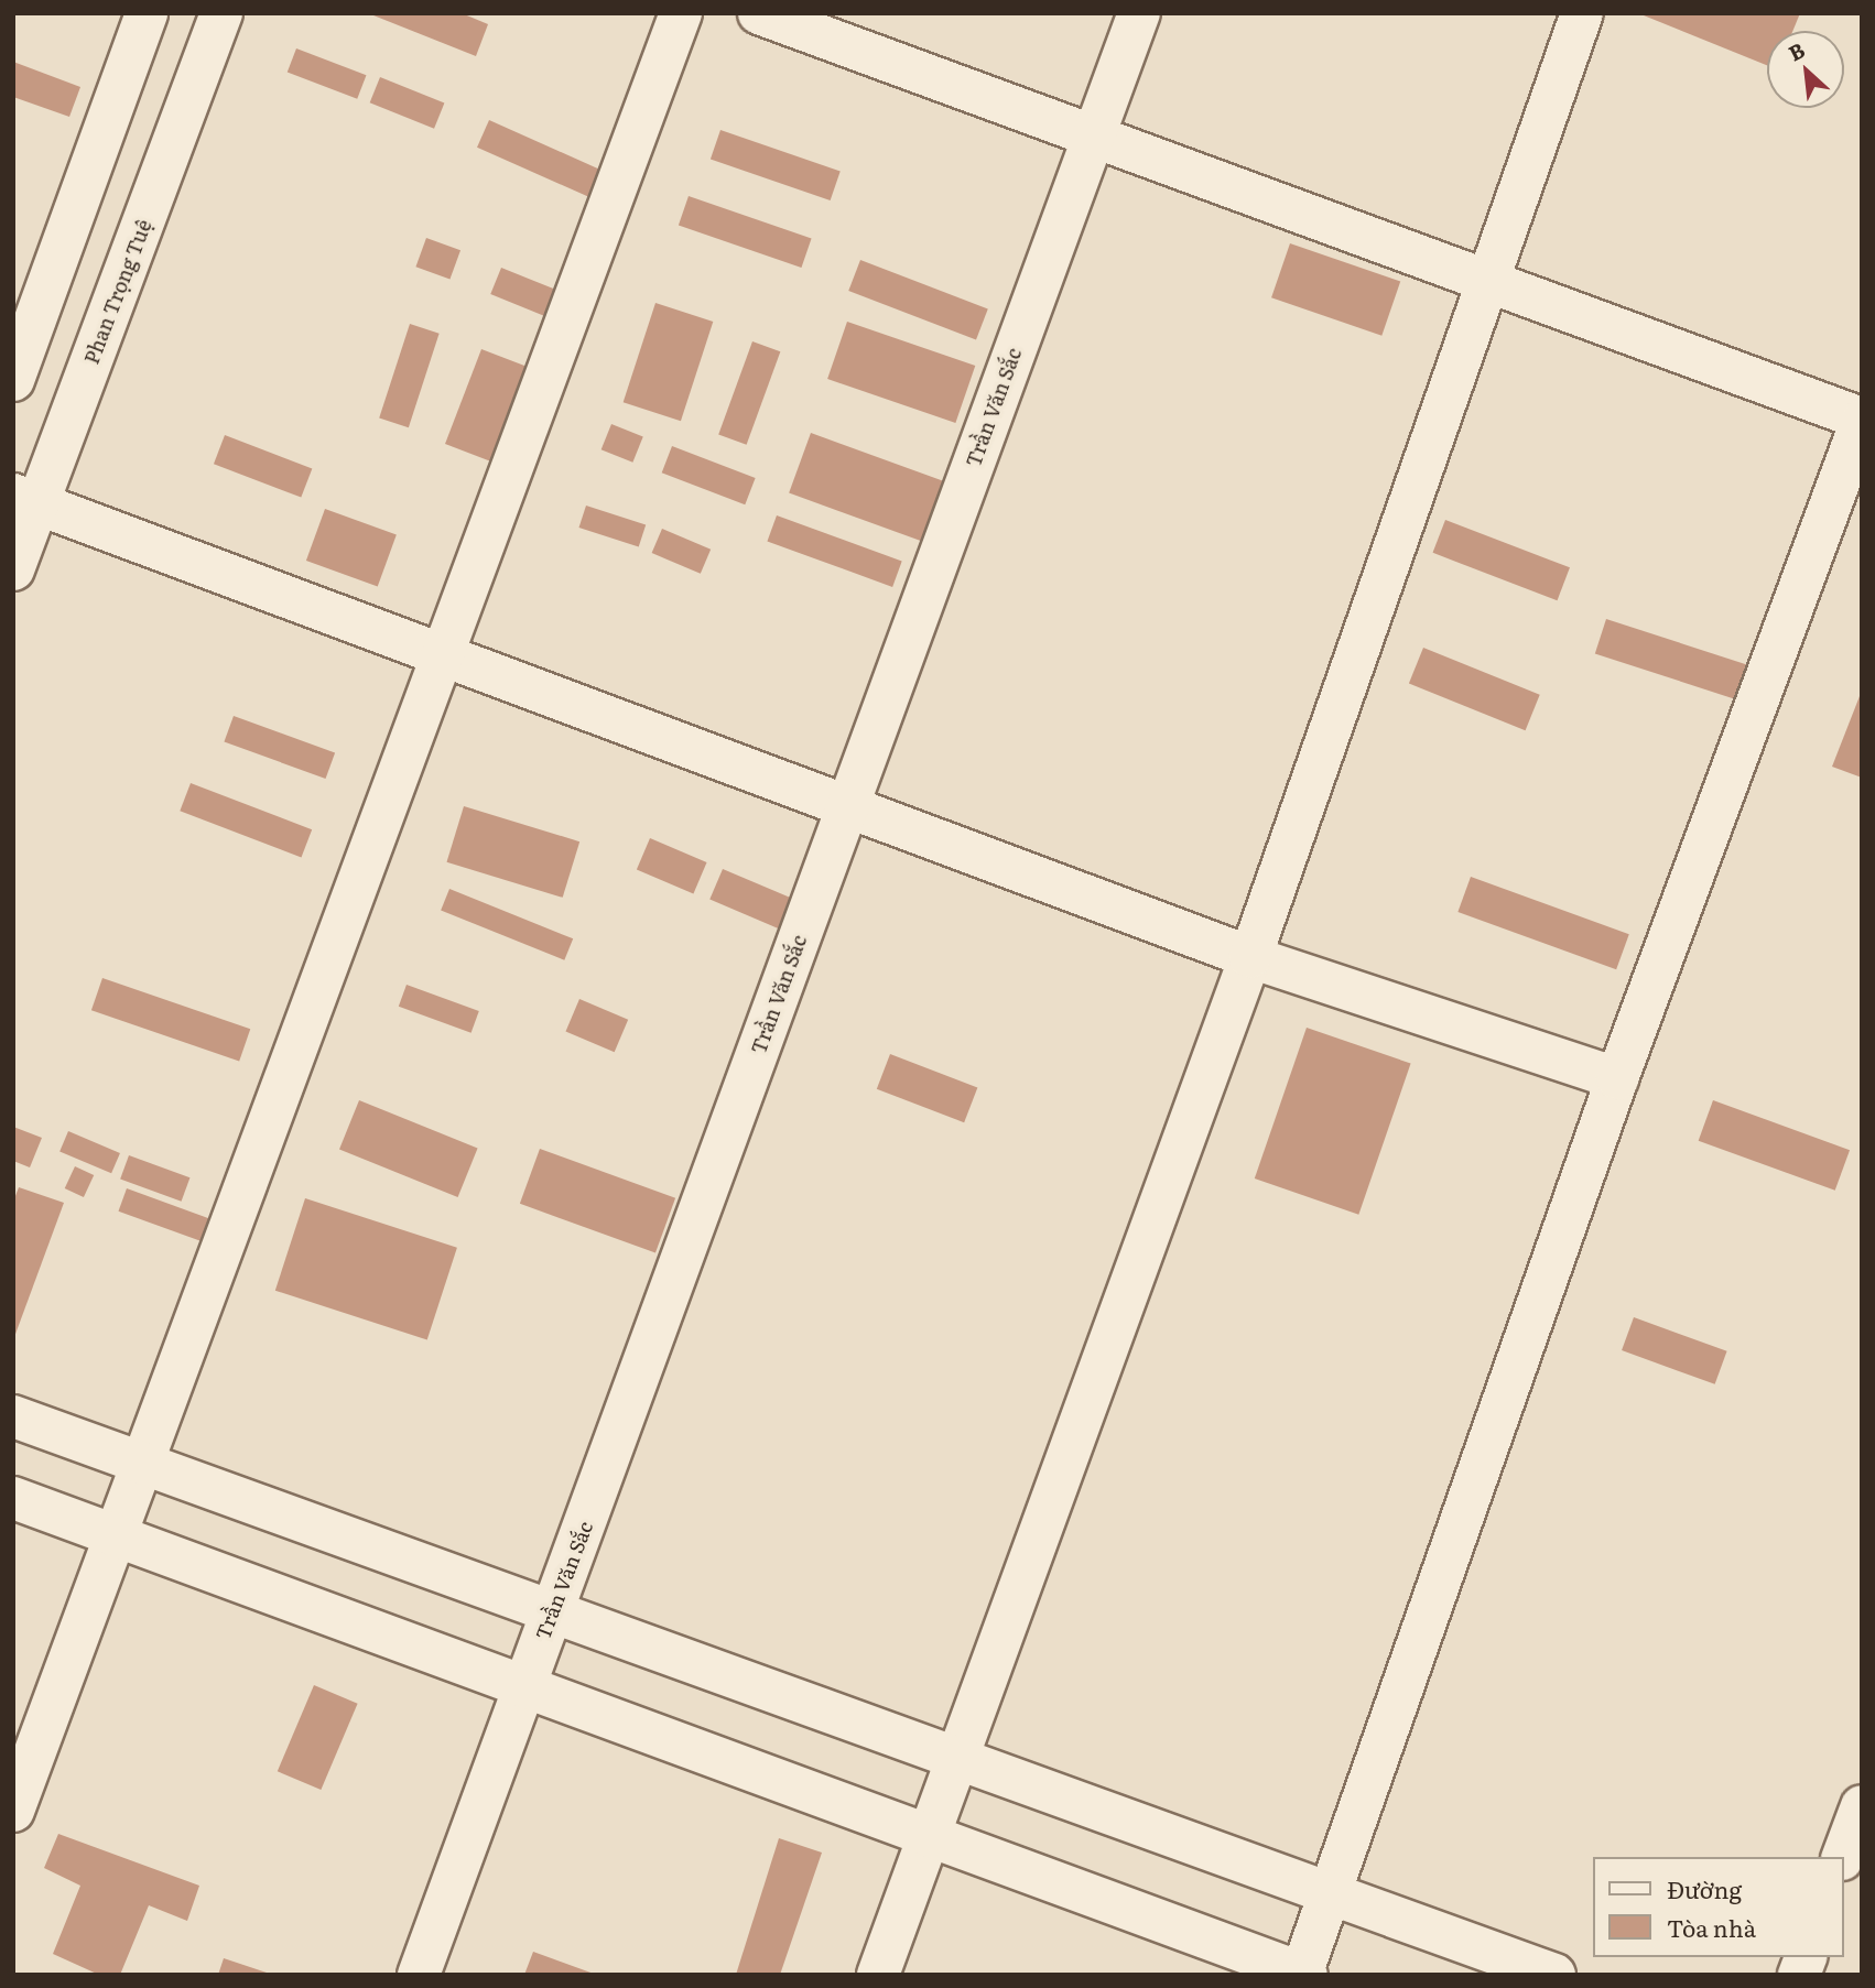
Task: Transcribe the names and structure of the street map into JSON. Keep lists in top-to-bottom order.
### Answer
{
  "streets": {
    "street": ["Phan Trọng Tuệ", "Trần Văn Sắc"]
  },
  "legend": ["Đường", "Tòa nhà"],
  "north": "top left"
}
